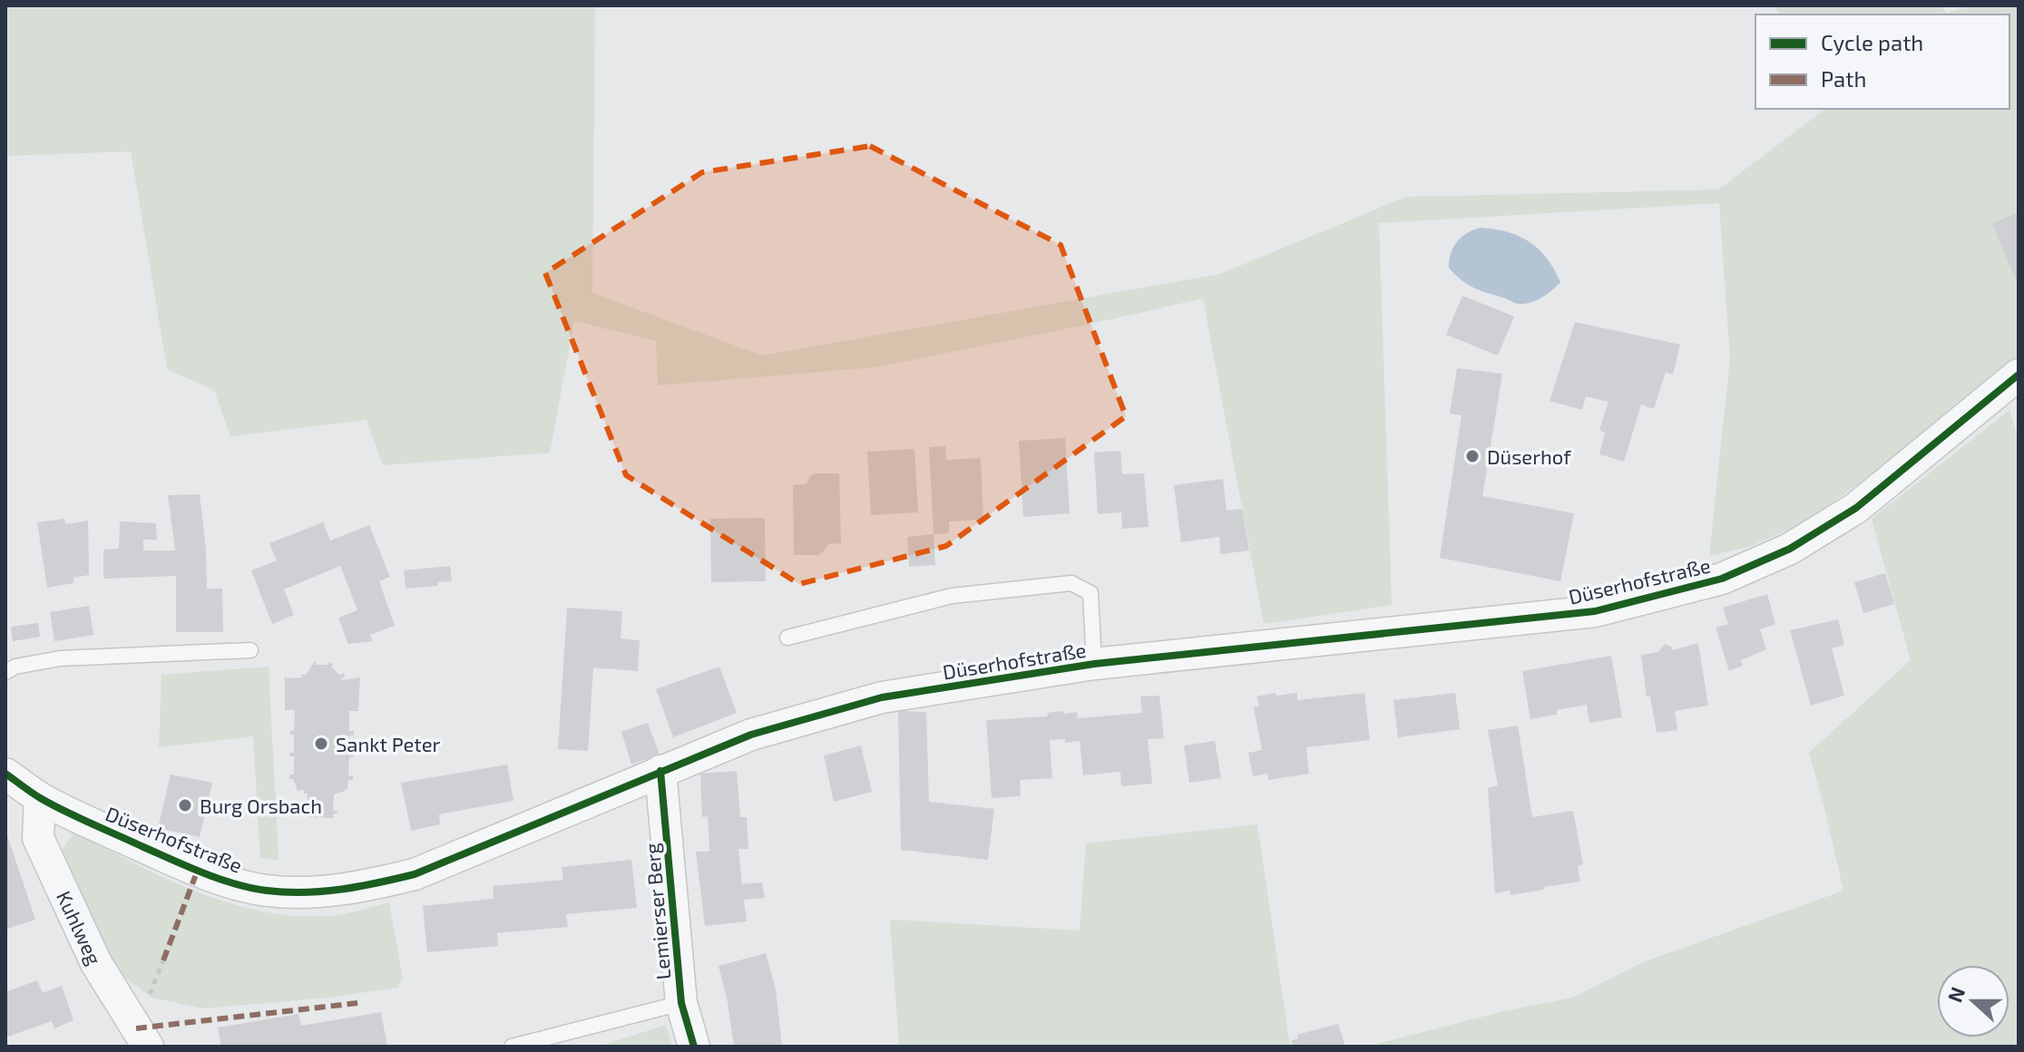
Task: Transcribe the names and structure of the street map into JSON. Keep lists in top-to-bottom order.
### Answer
{
  "streets": {
    "street": ["Düserhofstraße", "Lemierser Berg", "Kuhlweg"]
  },
  "crossings": [
    ["Düserhofstraße", "Lemierser Berg"],
    ["Düserhofstraße", "Kuhlweg"]
  ],
  "places": ["Düserhof", "Sankt Peter", "Burg Orsbach"],
  "legend": ["Cycle path", "Path"],
  "north": "left"
}
